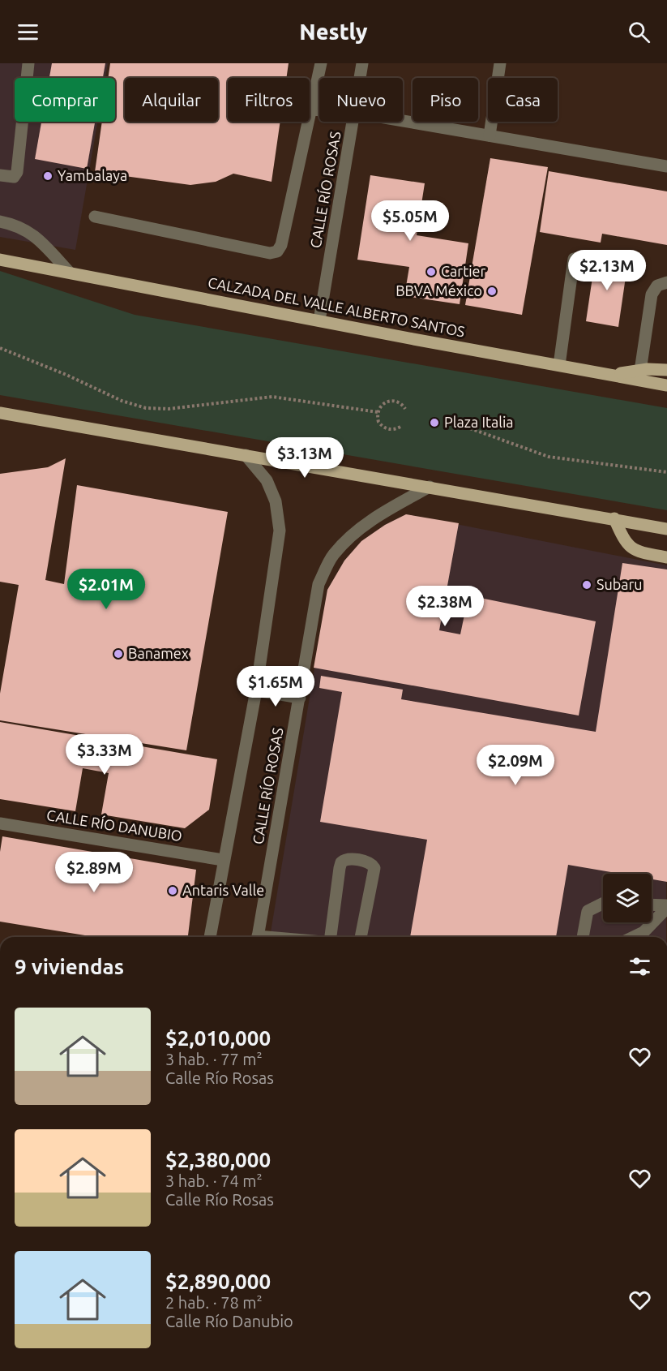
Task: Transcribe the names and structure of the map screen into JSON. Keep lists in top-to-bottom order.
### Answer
{
  "streets": {
    "main road": ["CALZADA DEL VALLE ALBERTO SANTOS"],
    "street": ["CALLE RÍO ROSAS", "CALLE RÍO DANUBIO"]
  },
  "crossings": [
    ["CALLE RÍO ROSAS", "CALZADA DEL VALLE ALBERTO SANTOS"],
    ["CALLE RÍO ROSAS", "CALLE RÍO DANUBIO"]
  ],
  "places": [
    "Yambalaya",
    "Cartier",
    "BBVA México",
    "Plaza Italia",
    "Subaru",
    "Banamex",
    "Antaris Valle"
  ],
  "page": {
    "header": "Nestly",
    "chip": [
      "Comprar",
      "Alquilar",
      "Filtros",
      "Nuevo",
      "Piso",
      "Casa"
    ],
    "price": [
      "$5.05M",
      "$2.13M",
      "$3.13M",
      "$2.01M",
      "$2.38M",
      "$1.65M",
      "$3.33M",
      "$2.09M",
      "$2.89M"
    ],
    "heading": "9 viviendas",
    "list": [
      {
        "name": "$2,010,000",
        "note": "3 hab. · 77 m² · Calle Río Rosas"
      },
      {
        "name": "$2,380,000",
        "note": "3 hab. · 74 m² · Calle Río Rosas"
      },
      {
        "name": "$2,890,000",
        "note": "2 hab. · 78 m² · Calle Río Danubio"
      }
    ]
  }
}
